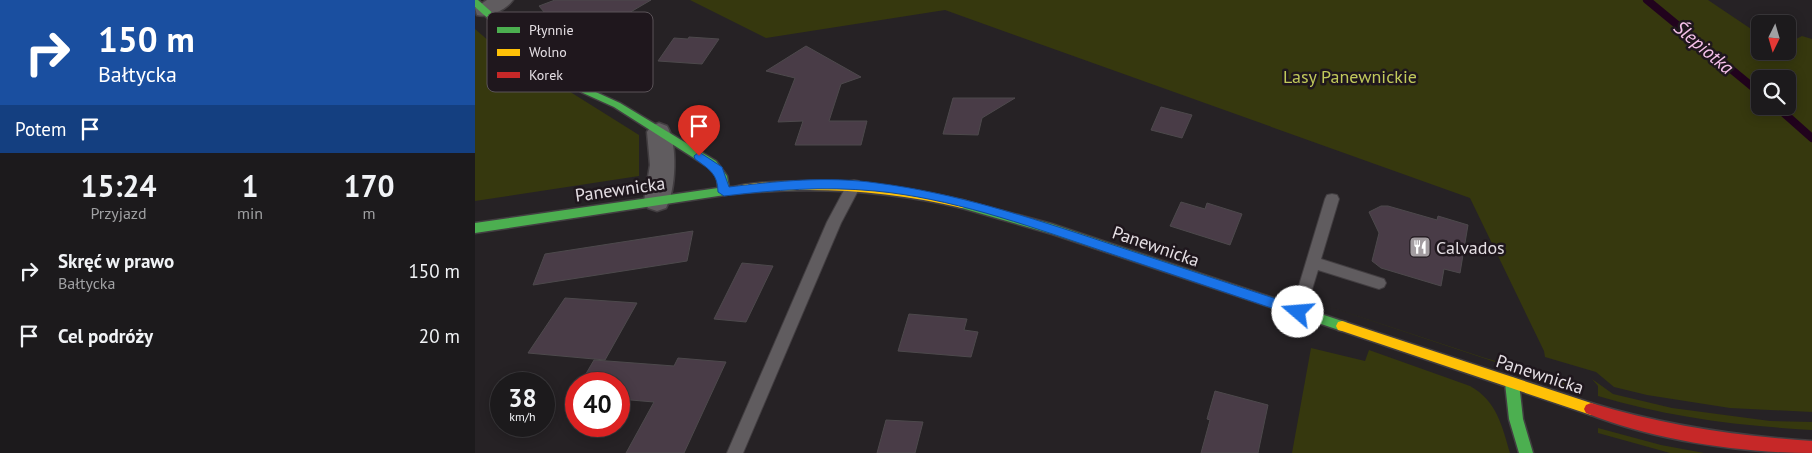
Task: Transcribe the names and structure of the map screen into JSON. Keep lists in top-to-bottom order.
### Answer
{
  "streets": {
    "street": ["Panewnicka"]
  },
  "water": ["Ślepiotka"],
  "parks": ["Lasy Panewnickie"],
  "places": {
    "restaurant": ["Calvados"]
  },
  "legend": ["Płynnie", "Wolno", "Korek"],
  "north": "bottom",
  "page": {
    "turn": ["150 m", "Bałtycka"],
    "then": "Potem",
    "eta": [
      "15:24",
      "Przyjazd",
      "1",
      "min",
      "170",
      "m"
    ],
    "list": [
      {
        "name": "Skręć w prawo",
        "note": "Bałtycka",
        "value": "150 m"
      },
      {
        "name": "Cel podróży",
        "value": "20 m"
      }
    ],
    "speed": "38 km/h",
    "limit": "40"
  }
}
